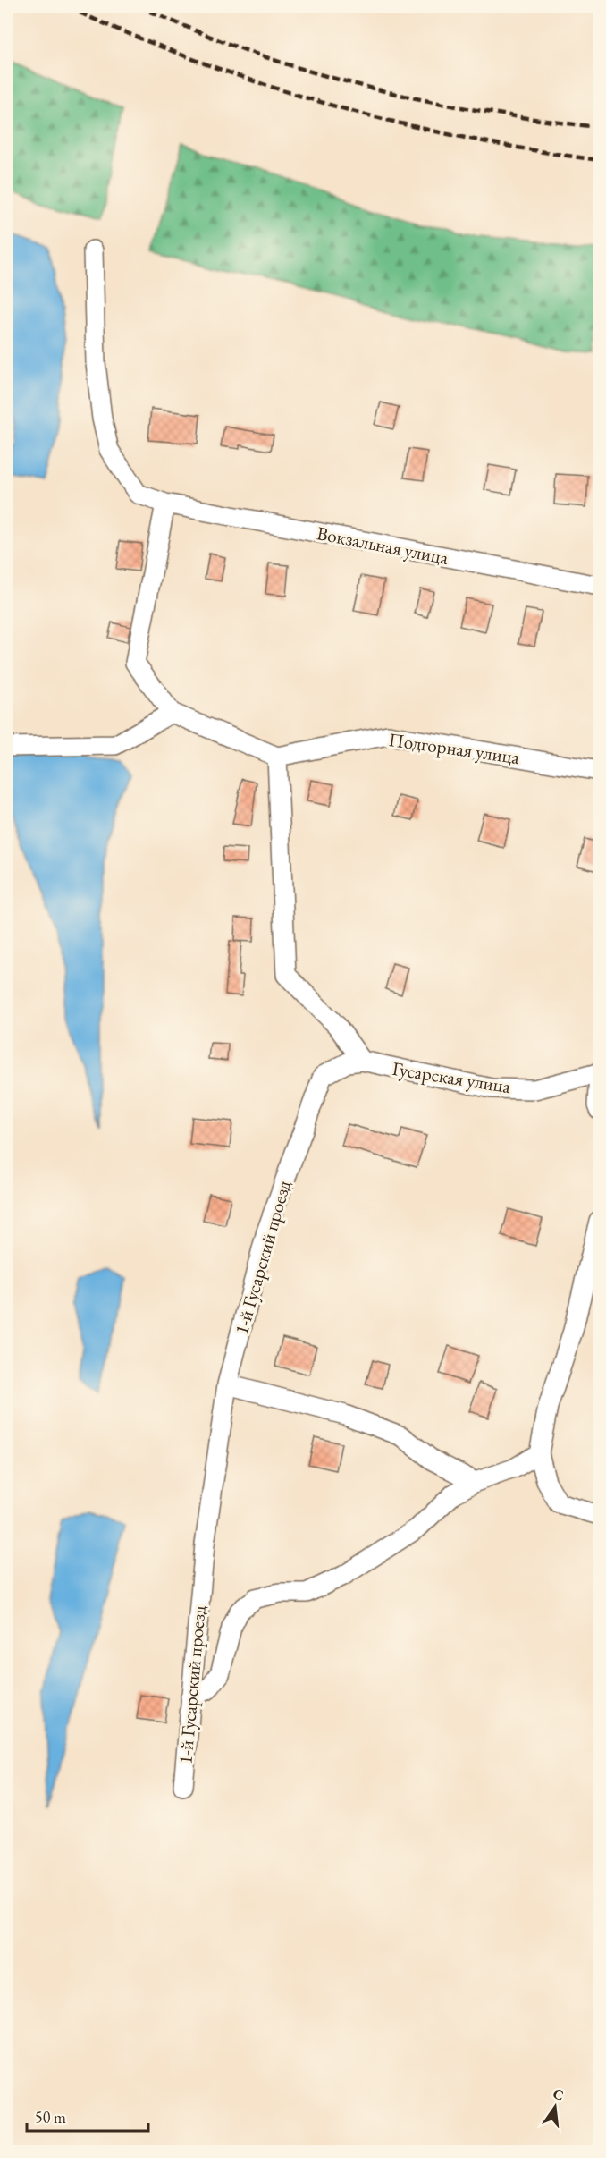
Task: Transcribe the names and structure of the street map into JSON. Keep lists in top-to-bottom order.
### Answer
{
  "streets": {
    "street": [
      "Вокзальная улица",
      "Подгорная улица",
      "Гусарская улица",
      "1-й Гусарский проезд"
    ]
  },
  "crossings": [
    ["Гусарская улица", "1-й Гусарский проезд"]
  ],
  "scale_bar": "50 m",
  "north": "top"
}
